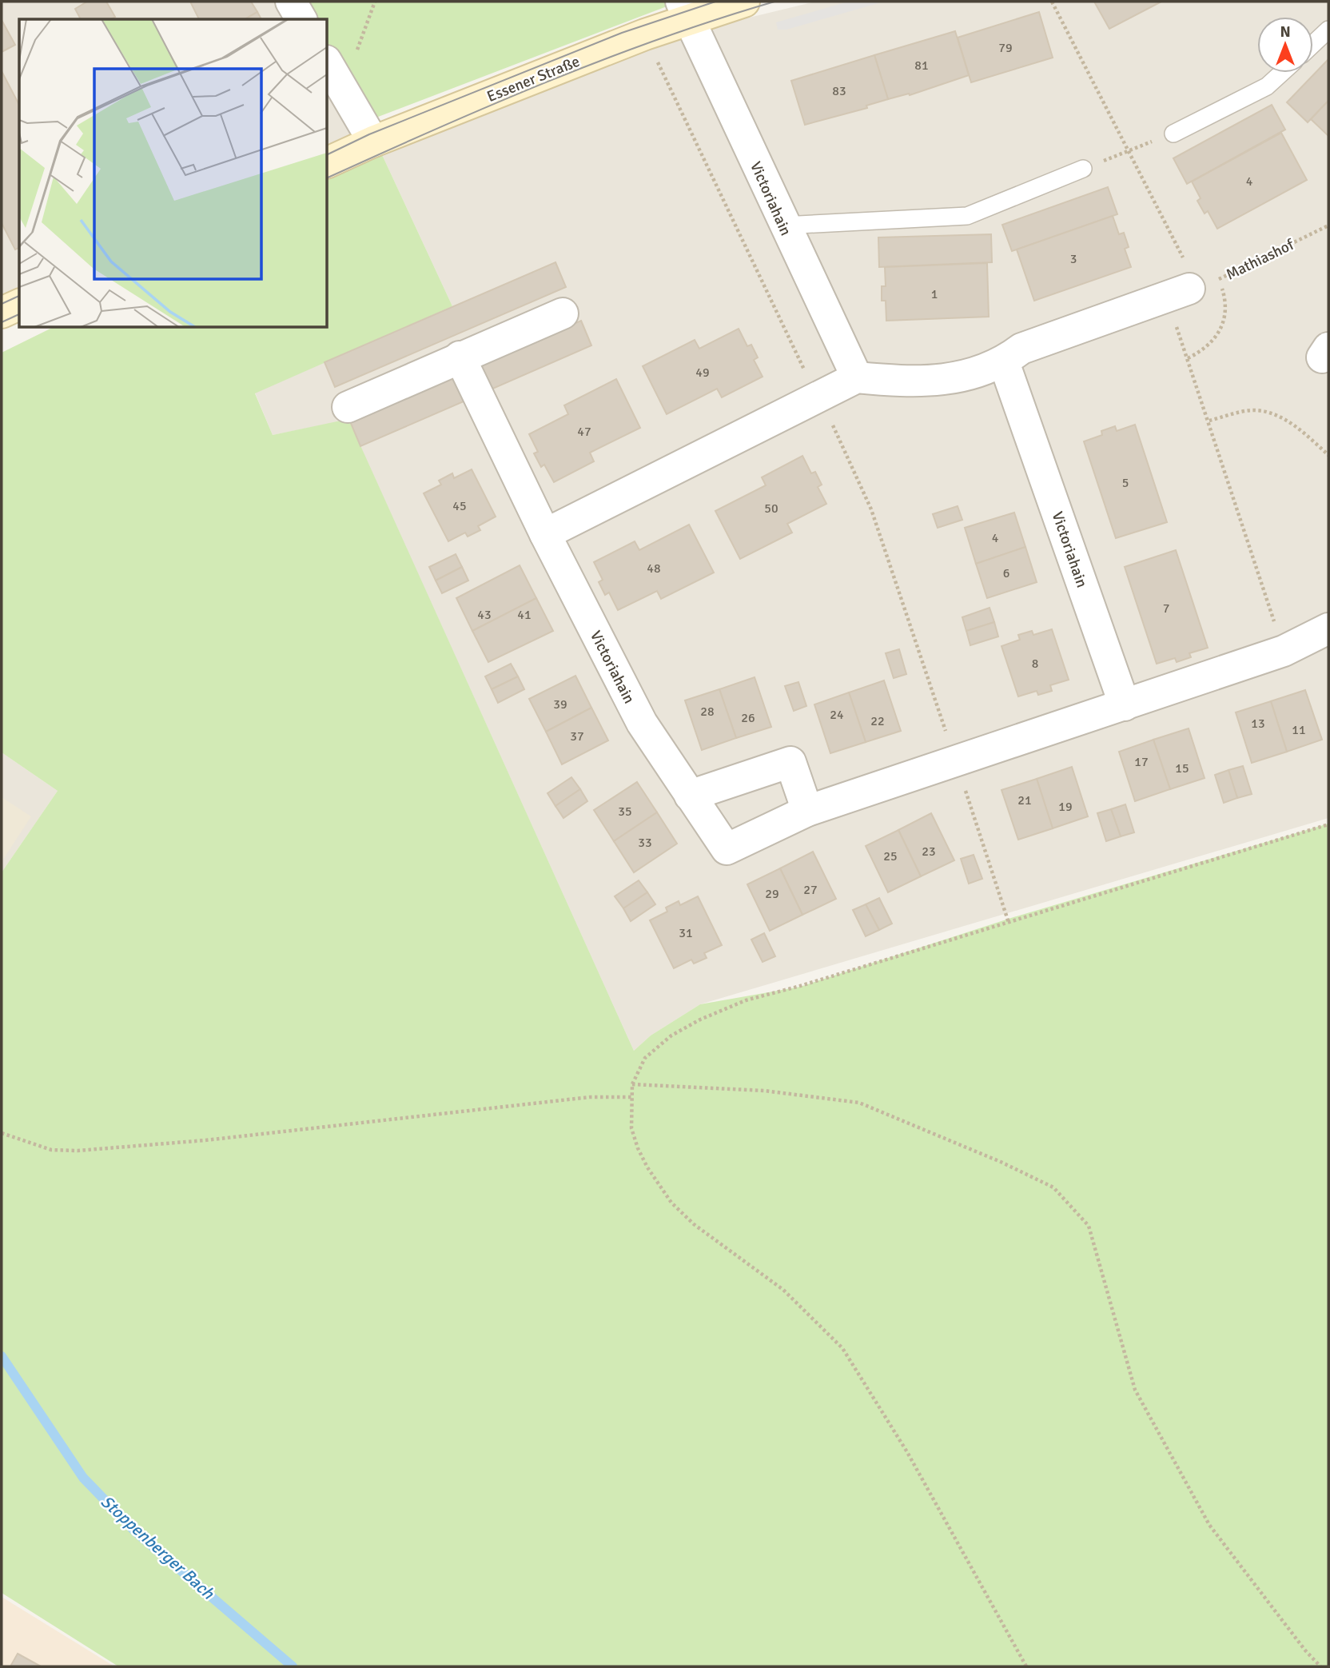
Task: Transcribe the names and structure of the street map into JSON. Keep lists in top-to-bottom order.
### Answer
{
  "streets": {
    "main road": ["Essener Straße"],
    "street": ["Victoriahain"],
    "path": ["Mathiashof"]
  },
  "crossings": [
    ["Essener Straße", "Victoriahain"]
  ],
  "water": ["Stoppenberger Bach"],
  "house_numbers": [
    "79",
    "81",
    "83",
    "4",
    "3",
    "1",
    "49",
    "47",
    "5",
    "45",
    "50",
    "4",
    "48",
    "6",
    "7",
    "43",
    "41",
    "8",
    "39",
    "28",
    "24",
    "26",
    "22",
    "13",
    "11",
    "37",
    "17",
    "15",
    "21",
    "19",
    "35",
    "33",
    "23",
    "25",
    "27",
    "29",
    "31"
  ],
  "north": "top"
}
